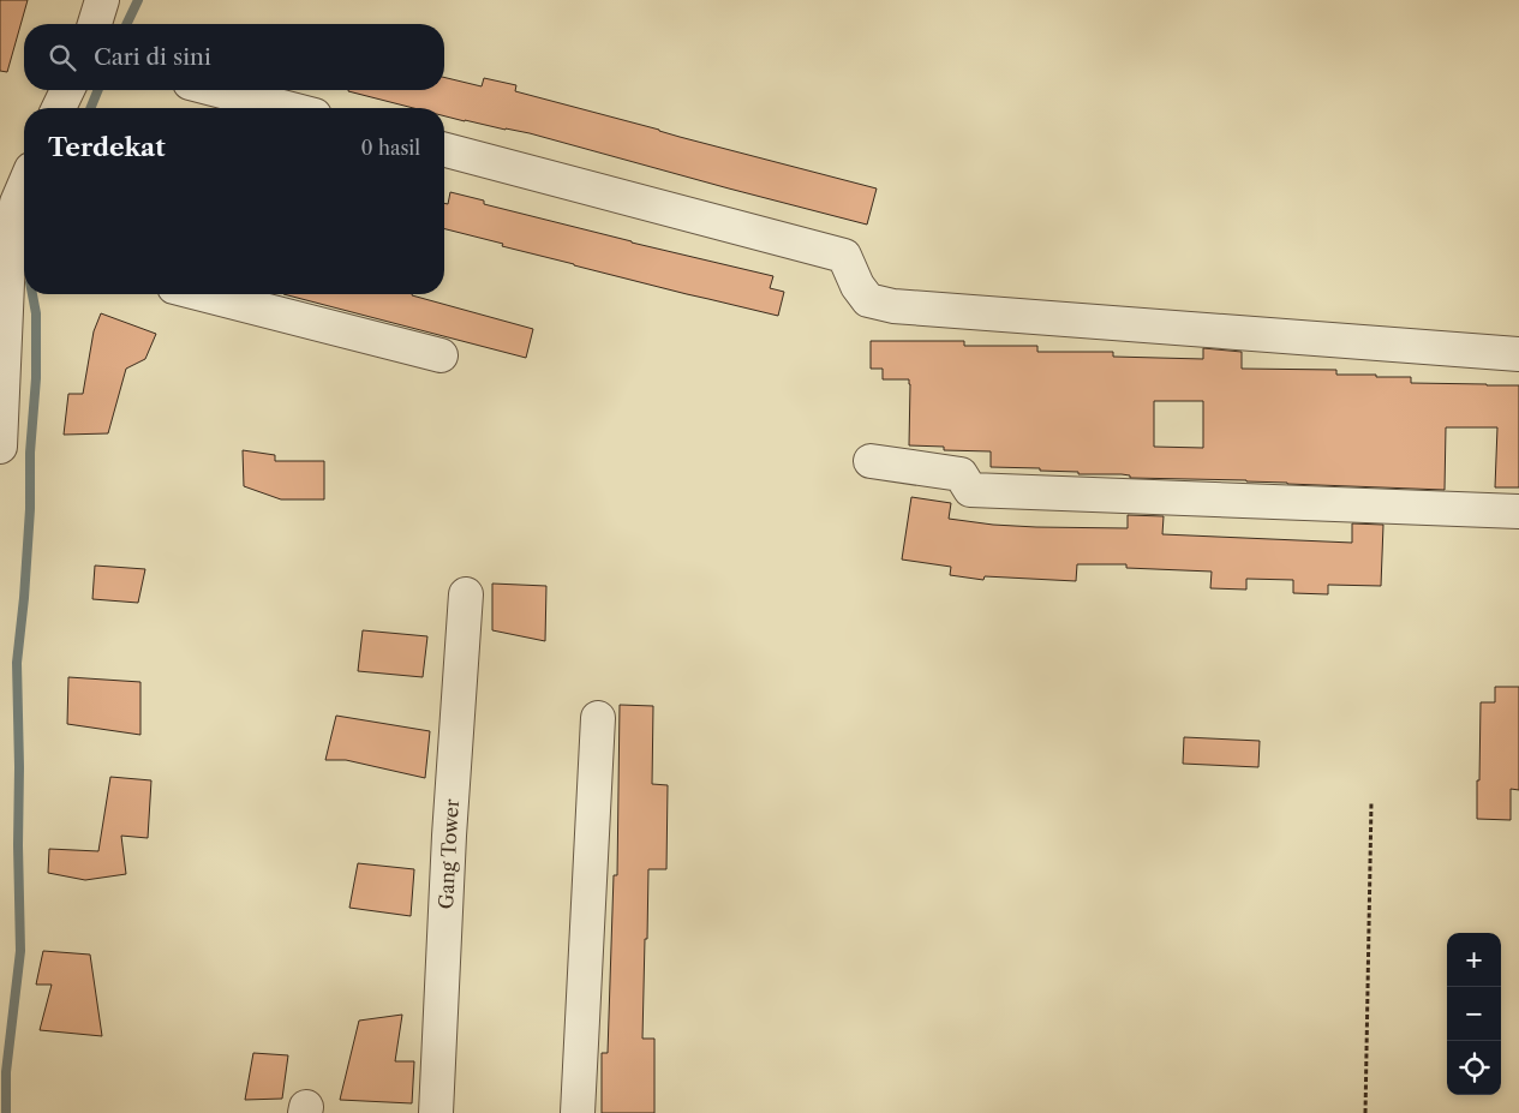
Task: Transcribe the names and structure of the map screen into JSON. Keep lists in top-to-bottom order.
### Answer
{
  "streets": {
    "street": ["Gang Tower"]
  },
  "page": {
    "search": "Cari di sini",
    "heading": ["Terdekat", "0 hasil"],
    "map_buttons": ["+", "−"]
  }
}
